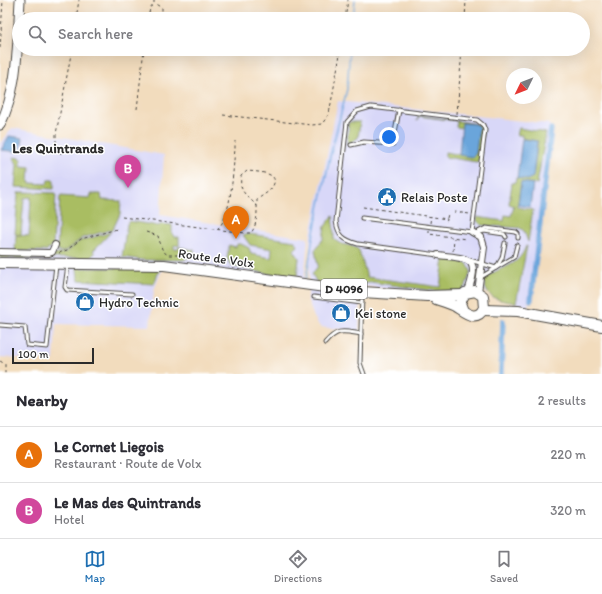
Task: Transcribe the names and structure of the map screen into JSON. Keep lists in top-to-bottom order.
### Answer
{
  "streets": {
    "main road": ["Route de Volx", "D 4096"]
  },
  "districts": ["Les Quintrands"],
  "places": {
    "public building": ["Relais Poste"],
    "shop": ["Hydro Technic", "Kei stone"]
  },
  "scale_bar": "100 m",
  "north": "bottom left",
  "page": {
    "search": "Search here",
    "pins": ["B", "A"],
    "scale": "100 m",
    "heading": ["Nearby", "2 results"],
    "list": [
      {
        "mark": "A",
        "name": "Le Cornet Liegois",
        "note": "Restaurant · Route de Volx",
        "value": "220 m"
      },
      {
        "mark": "B",
        "name": "Le Mas des Quintrands",
        "note": "Hotel",
        "value": "320 m"
      }
    ],
    "nav": ["Map", "Directions", "Saved"]
  }
}
